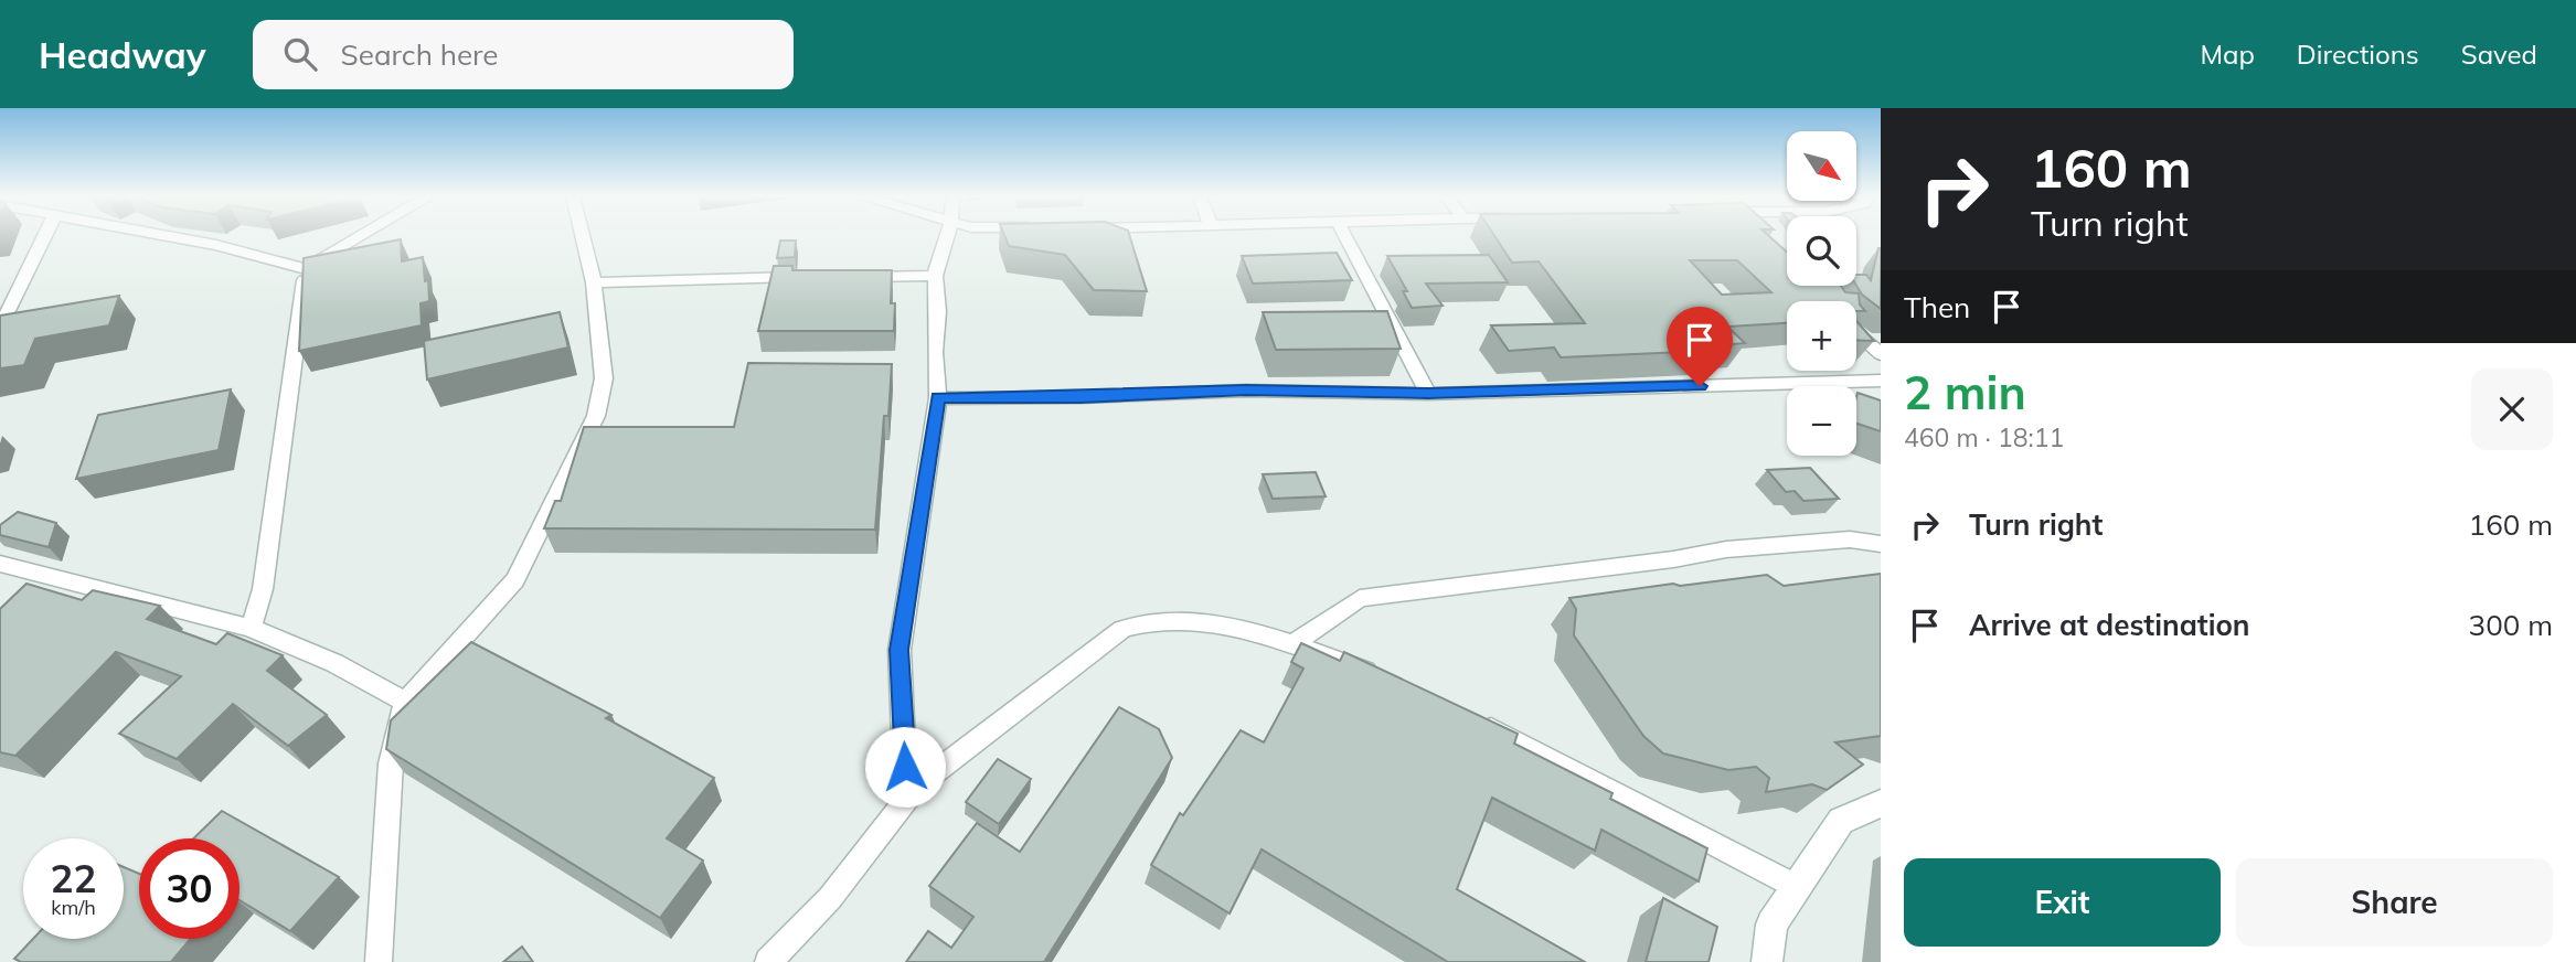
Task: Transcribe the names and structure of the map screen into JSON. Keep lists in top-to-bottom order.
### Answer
{
  "north": "bottom right",
  "page": {
    "header": "Headway",
    "search": "Search here",
    "nav": ["Map", "Directions", "Saved"],
    "turn": ["160 m", "Turn right"],
    "map_buttons": ["+", "−"],
    "then": "Then",
    "heading": ["2 min", "460 m · 18:11"],
    "list": [
      {
        "name": "Turn right",
        "value": "160 m"
      },
      {
        "name": "Arrive at destination",
        "value": "300 m"
      }
    ],
    "speed": "22 km/h",
    "limit": "30",
    "buttons": ["Exit", "Share"]
  }
}
